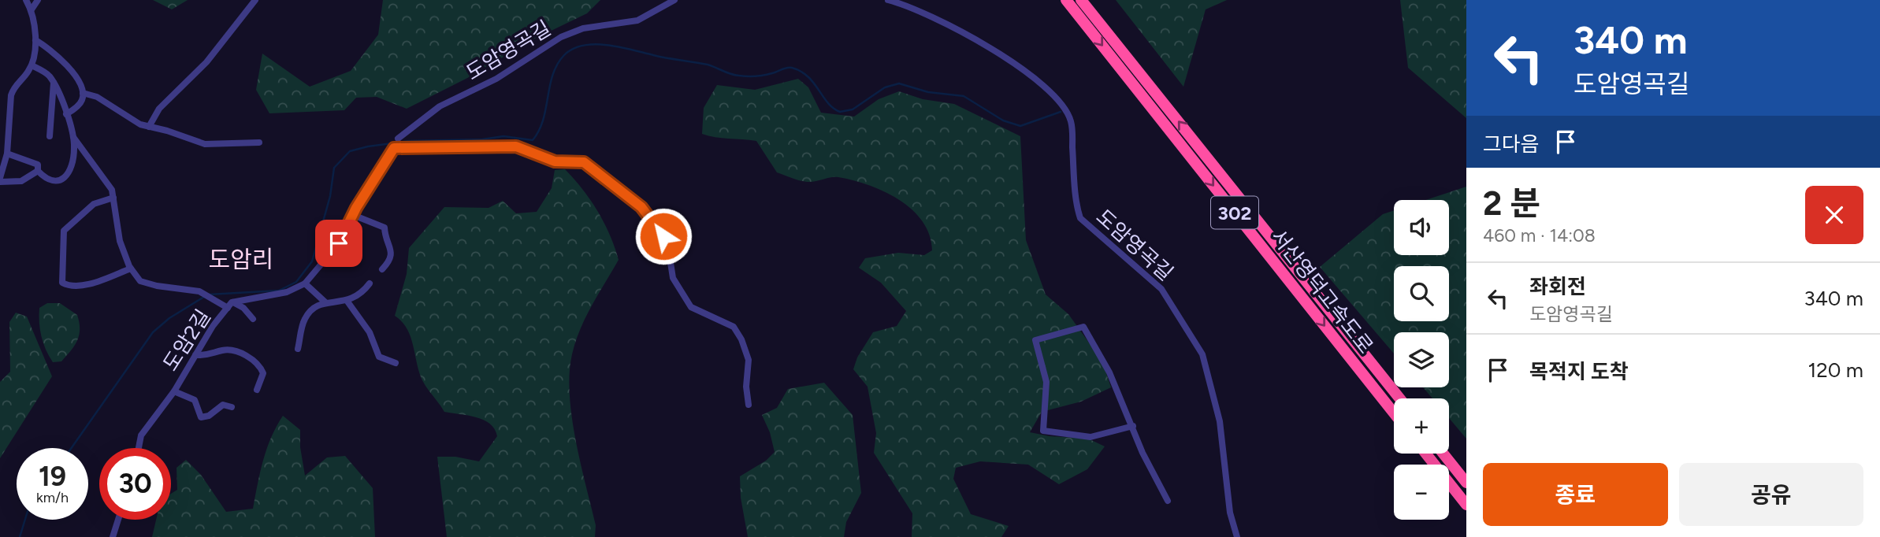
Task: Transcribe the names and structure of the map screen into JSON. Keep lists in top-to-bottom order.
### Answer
{
  "streets": {
    "highway": ["302", "서산영덕고속도로"],
    "street": ["도암영곡길", "도암2길"]
  },
  "districts": ["도암리"],
  "page": {
    "turn": ["340 m", "도암영곡길"],
    "then": "그다음",
    "heading": ["2 분", "460 m · 14:08"],
    "map_buttons": ["+", "−"],
    "list": [
      {
        "name": "좌회전",
        "note": "도암영곡길",
        "value": "340 m"
      },
      {
        "name": "목적지 도착",
        "value": "120 m"
      }
    ],
    "speed": "19 km/h",
    "limit": "30",
    "buttons": ["종료", "공유"]
  }
}
